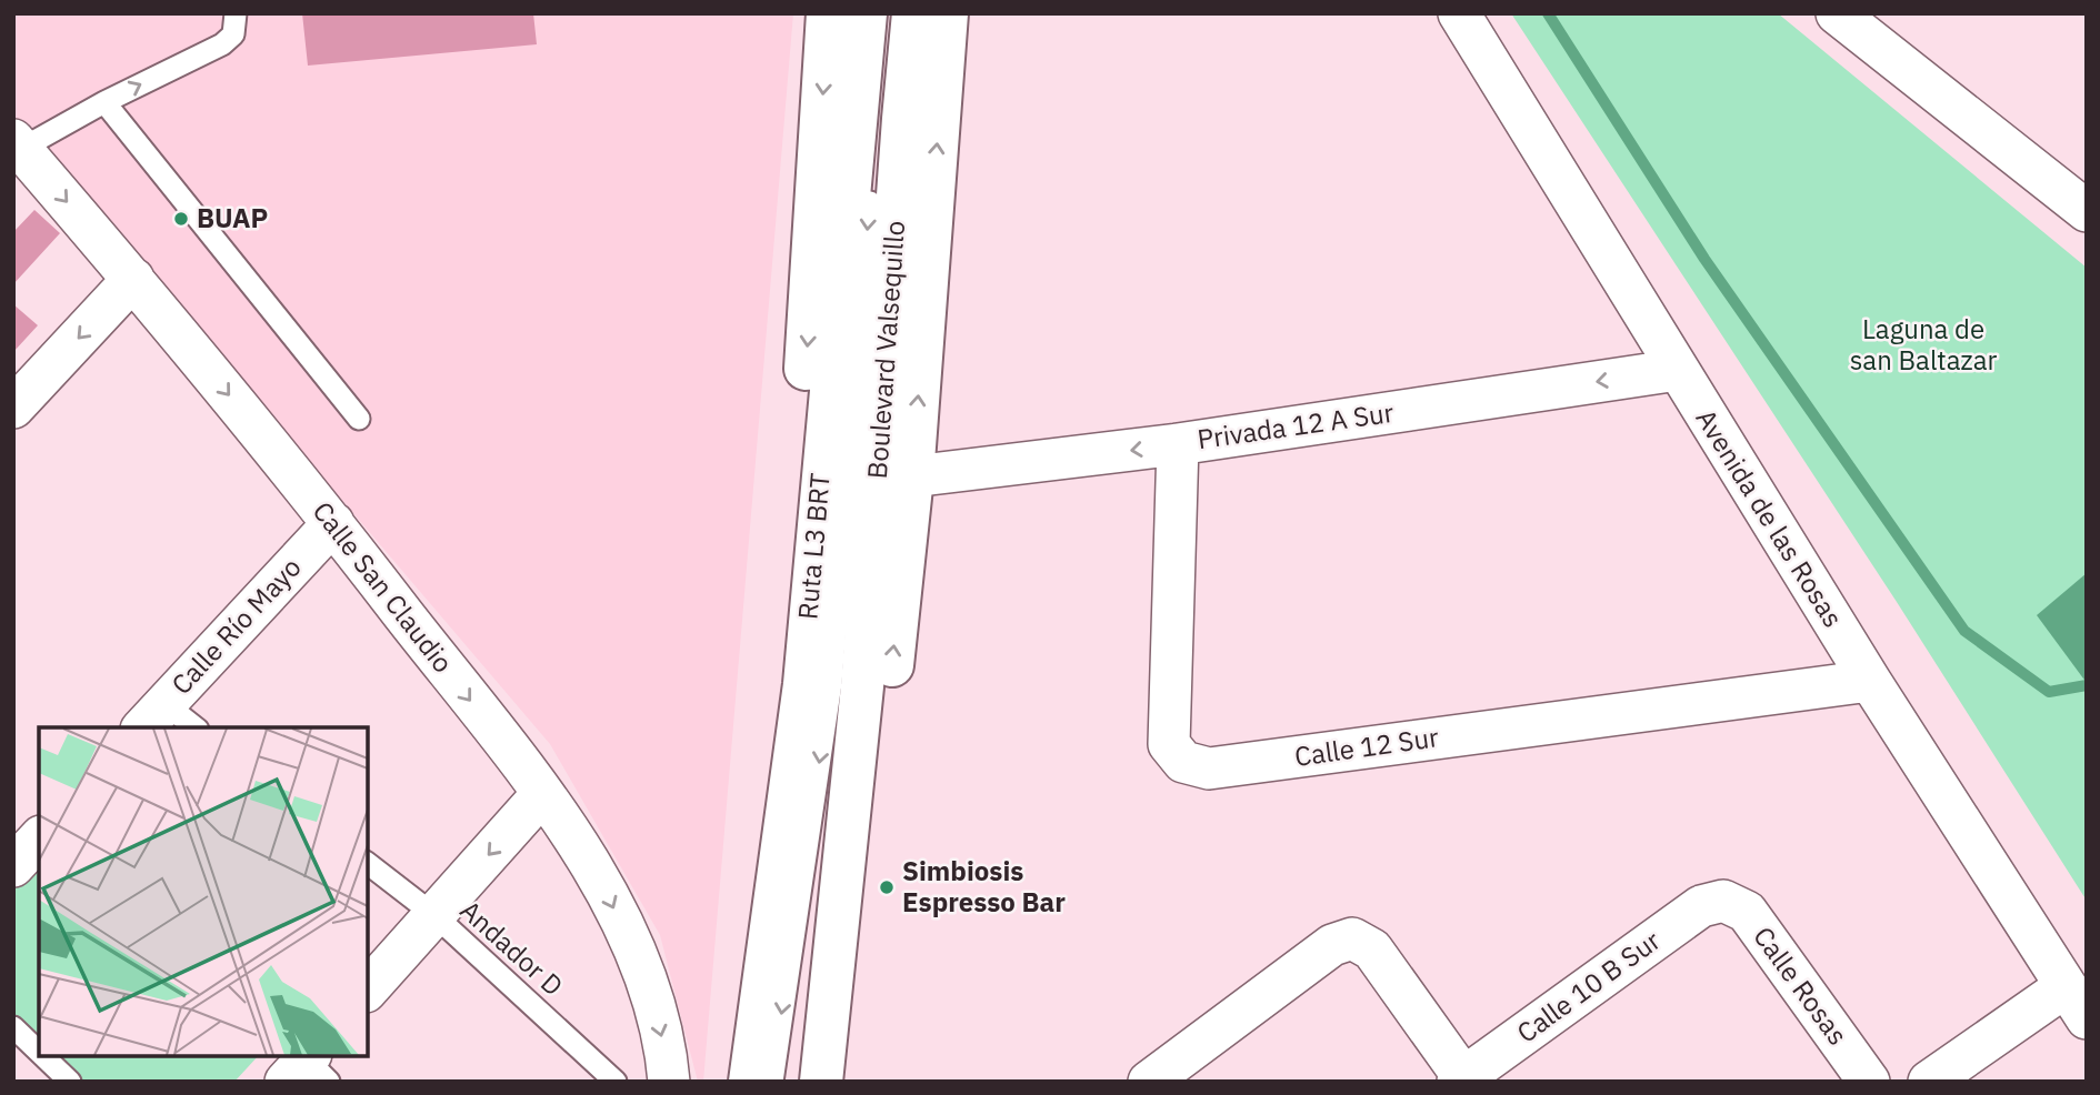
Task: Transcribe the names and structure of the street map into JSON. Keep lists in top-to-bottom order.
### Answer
{
  "streets": {
    "main road": ["Boulevard Valsequillo"],
    "street": [
      "Privada 12 A Sur",
      "Avenida de las Rosas",
      "Calle San Claudio",
      "Calle Río Mayo",
      "Calle 12 Sur",
      "Calle Rosas",
      "Calle 10 B Sur"
    ],
    "lane": ["Ruta L3 BRT", "Andador D"]
  },
  "crossings": [
    ["Boulevard Valsequillo", "Ruta L3 BRT"],
    ["Privada 12 A Sur", "Avenida de las Rosas"],
    ["Privada 12 A Sur", "Calle 12 Sur"],
    ["Avenida de las Rosas", "Calle 12 Sur"],
    ["Calle San Claudio", "Calle Río Mayo"],
    ["Calle Rosas", "Calle 10 B Sur"]
  ],
  "one_way": ["Privada 12 A Sur", "Calle San Claudio"],
  "parks": ["Laguna de san Baltazar"],
  "places": ["BUAP", "Simbiosis Espresso Bar"]
}
